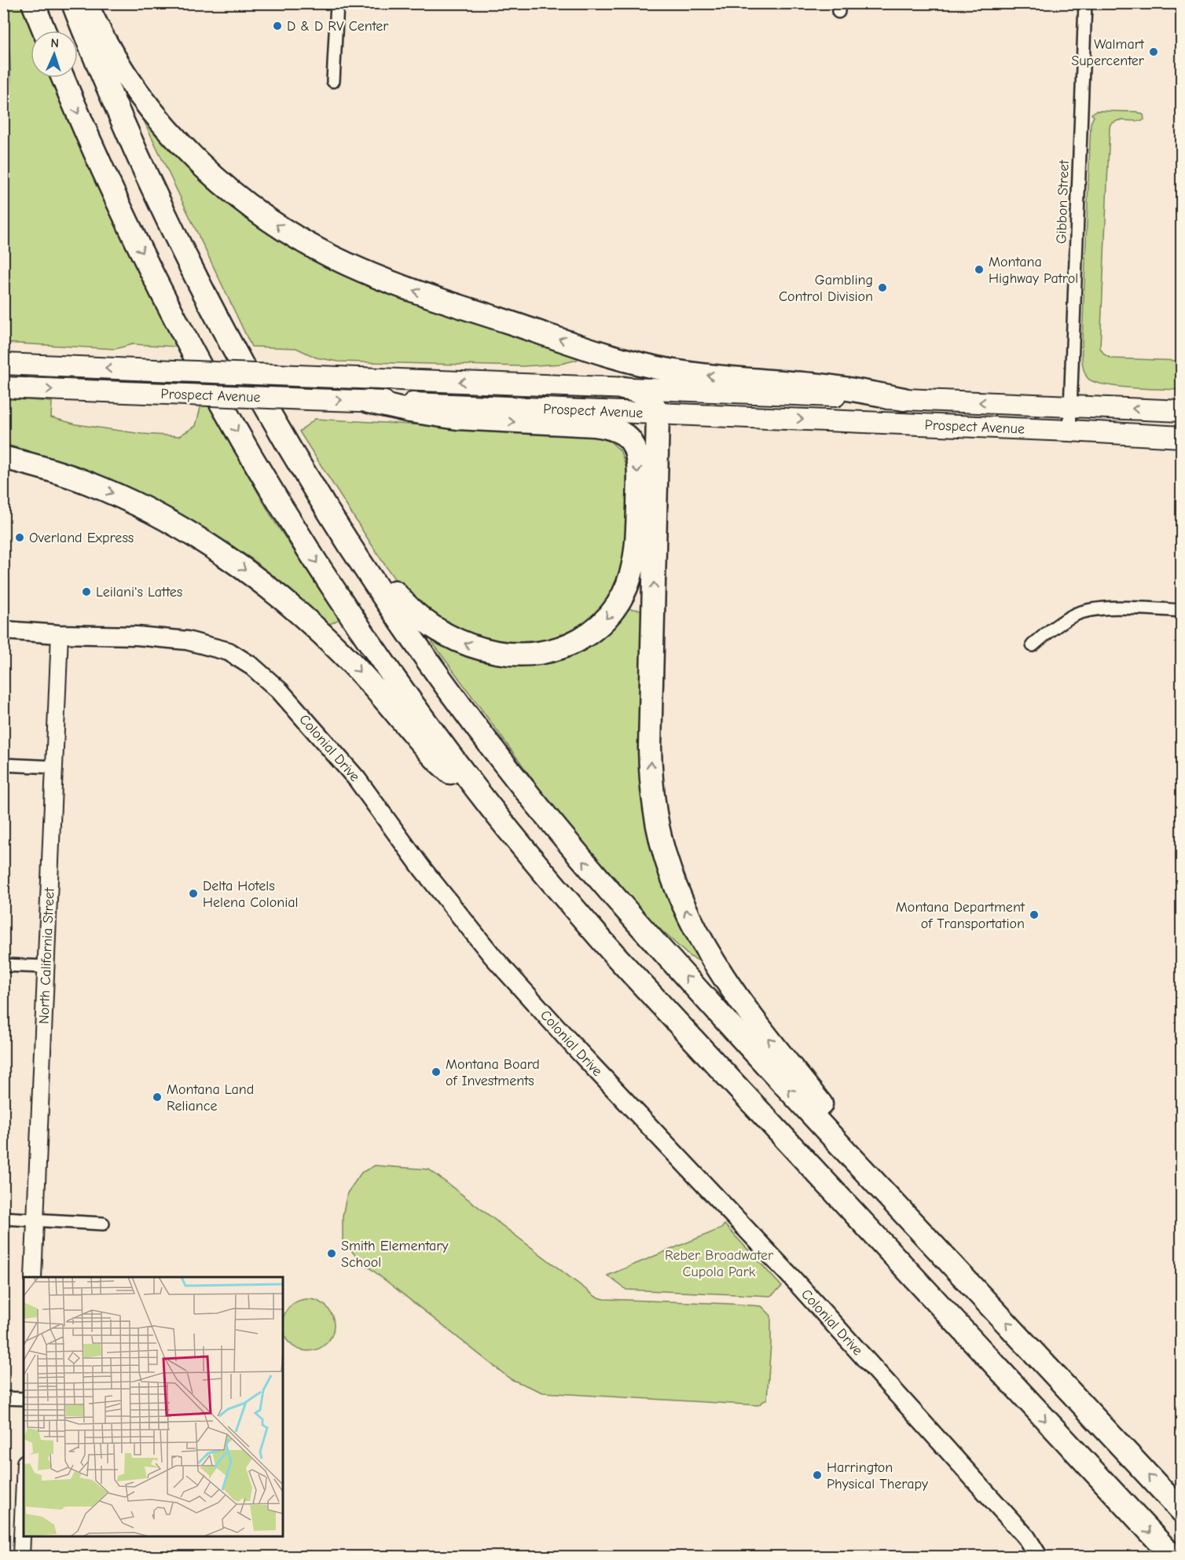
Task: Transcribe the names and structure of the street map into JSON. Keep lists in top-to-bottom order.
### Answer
{
  "streets": {
    "highway": ["Prospect Avenue"],
    "main road": ["Colonial Drive"],
    "street": ["Gibbon Street", "North California Street"]
  },
  "crossings": [
    ["Gibbon Street", "Prospect Avenue"],
    ["Colonial Drive", "North California Street"]
  ],
  "parks": ["Reber Broadwater Cupola Park"],
  "places": [
    "D & D RV Center",
    "Walmart Supercenter",
    "Montana Highway Patrol",
    "Gambling Control Division",
    "Overland Express",
    "Leilani's Lattes",
    "Delta Hotels Helena Colonial",
    "Montana Department of Transportation",
    "Montana Board of Investments",
    "Montana Land Reliance",
    "Smith Elementary School",
    "Harrington Physical Therapy"
  ],
  "north": "top"
}
